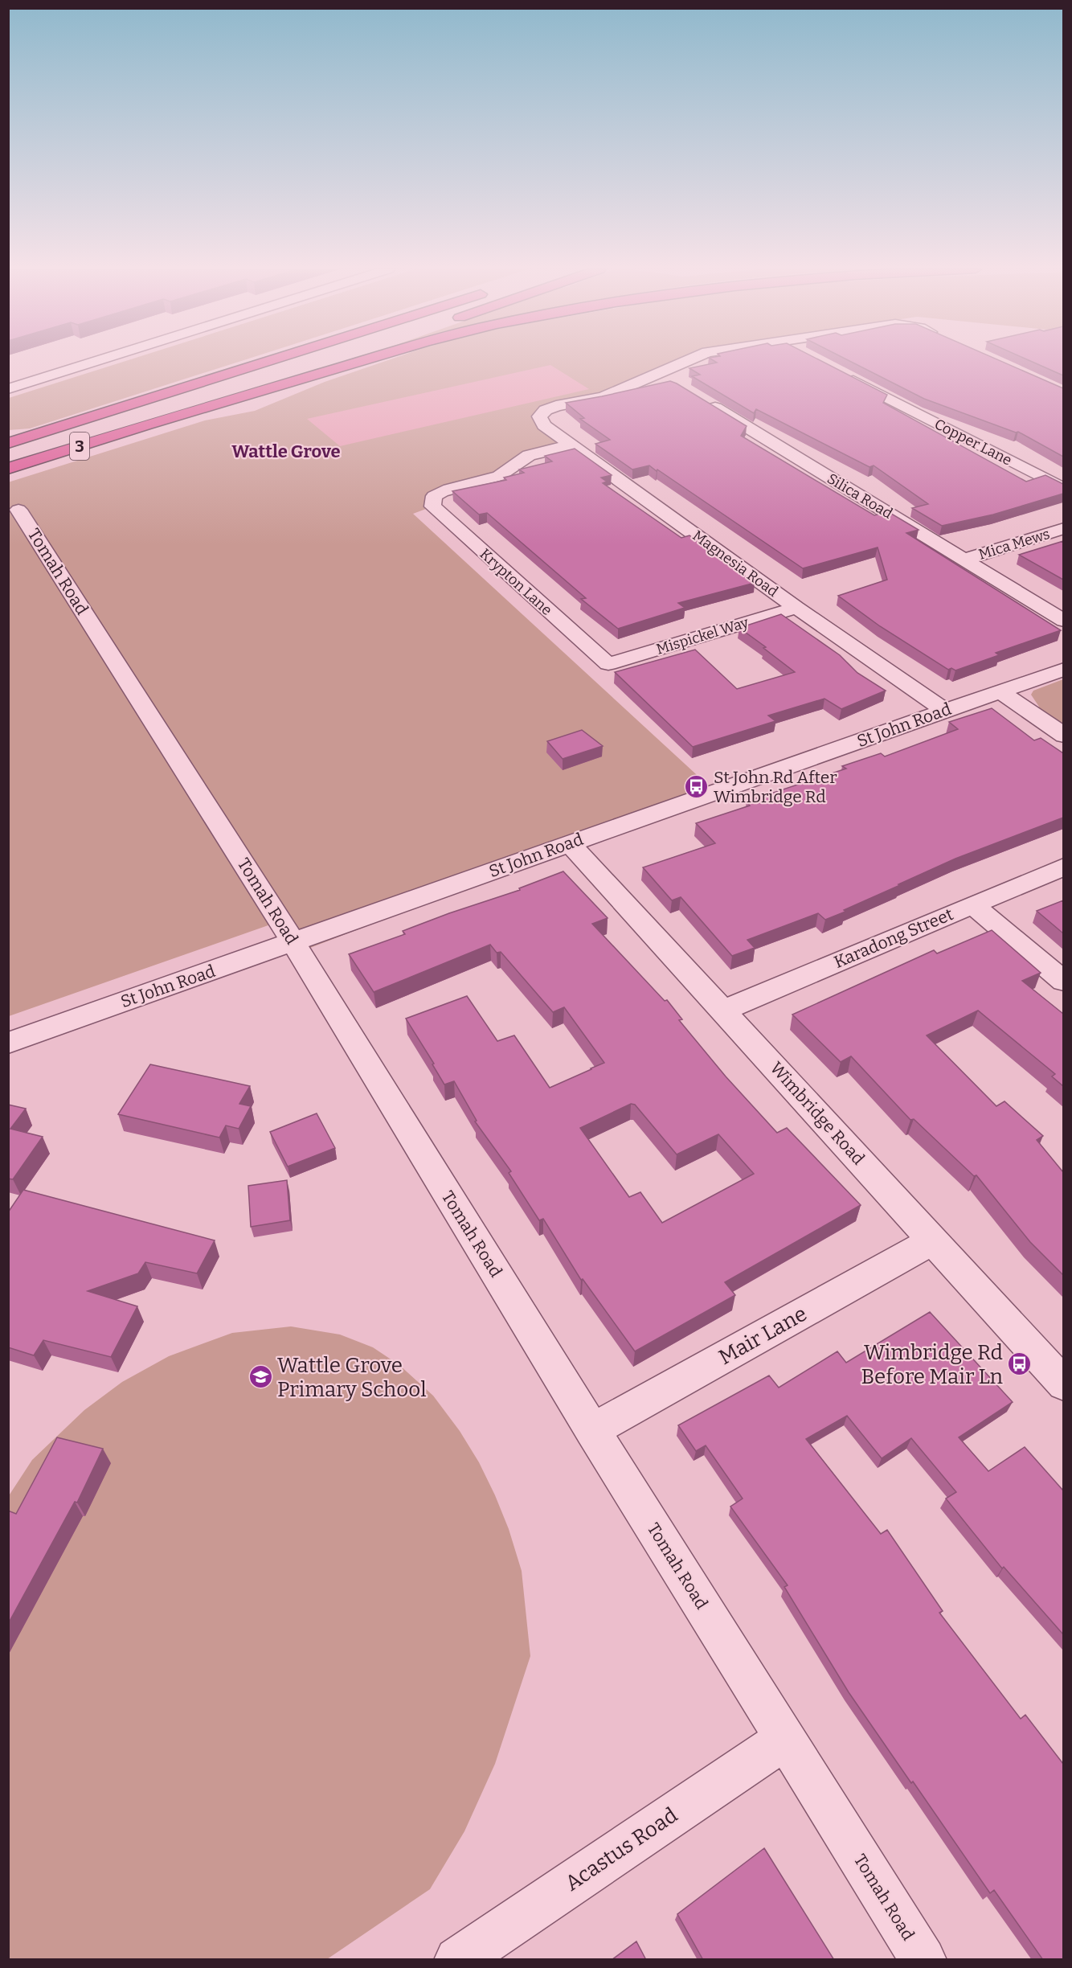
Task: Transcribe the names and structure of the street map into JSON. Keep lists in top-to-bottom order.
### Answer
{
  "streets": {
    "highway": ["3"],
    "street": [
      "Copper Lane",
      "Silica Road",
      "Mica Mews",
      "Magnesia Road",
      "Tomah Road",
      "Krypton Lane",
      "Mispickel Way",
      "St John Road",
      "Karadong Street",
      "Wimbridge Road",
      "Mair Lane",
      "Acastus Road"
    ]
  },
  "crossings": [
    ["Silica Road", "Mica Mews"],
    ["Magnesia Road", "Krypton Lane"],
    ["Magnesia Road", "Mispickel Way"],
    ["Magnesia Road", "St John Road"],
    ["Tomah Road", "St John Road"],
    ["Tomah Road", "Mair Lane"],
    ["Tomah Road", "Acastus Road"],
    ["Krypton Lane", "Mispickel Way"],
    ["St John Road", "Wimbridge Road"],
    ["Karadong Street", "Wimbridge Road"],
    ["Wimbridge Road", "Mair Lane"]
  ],
  "districts": ["Wattle Grove"],
  "places": {
    "bus stop": ["St John Rd After Wimbridge Rd", "Wimbridge Rd Before Mair Ln"],
    "school or university": ["Wattle Grove Primary School"]
  }
}
